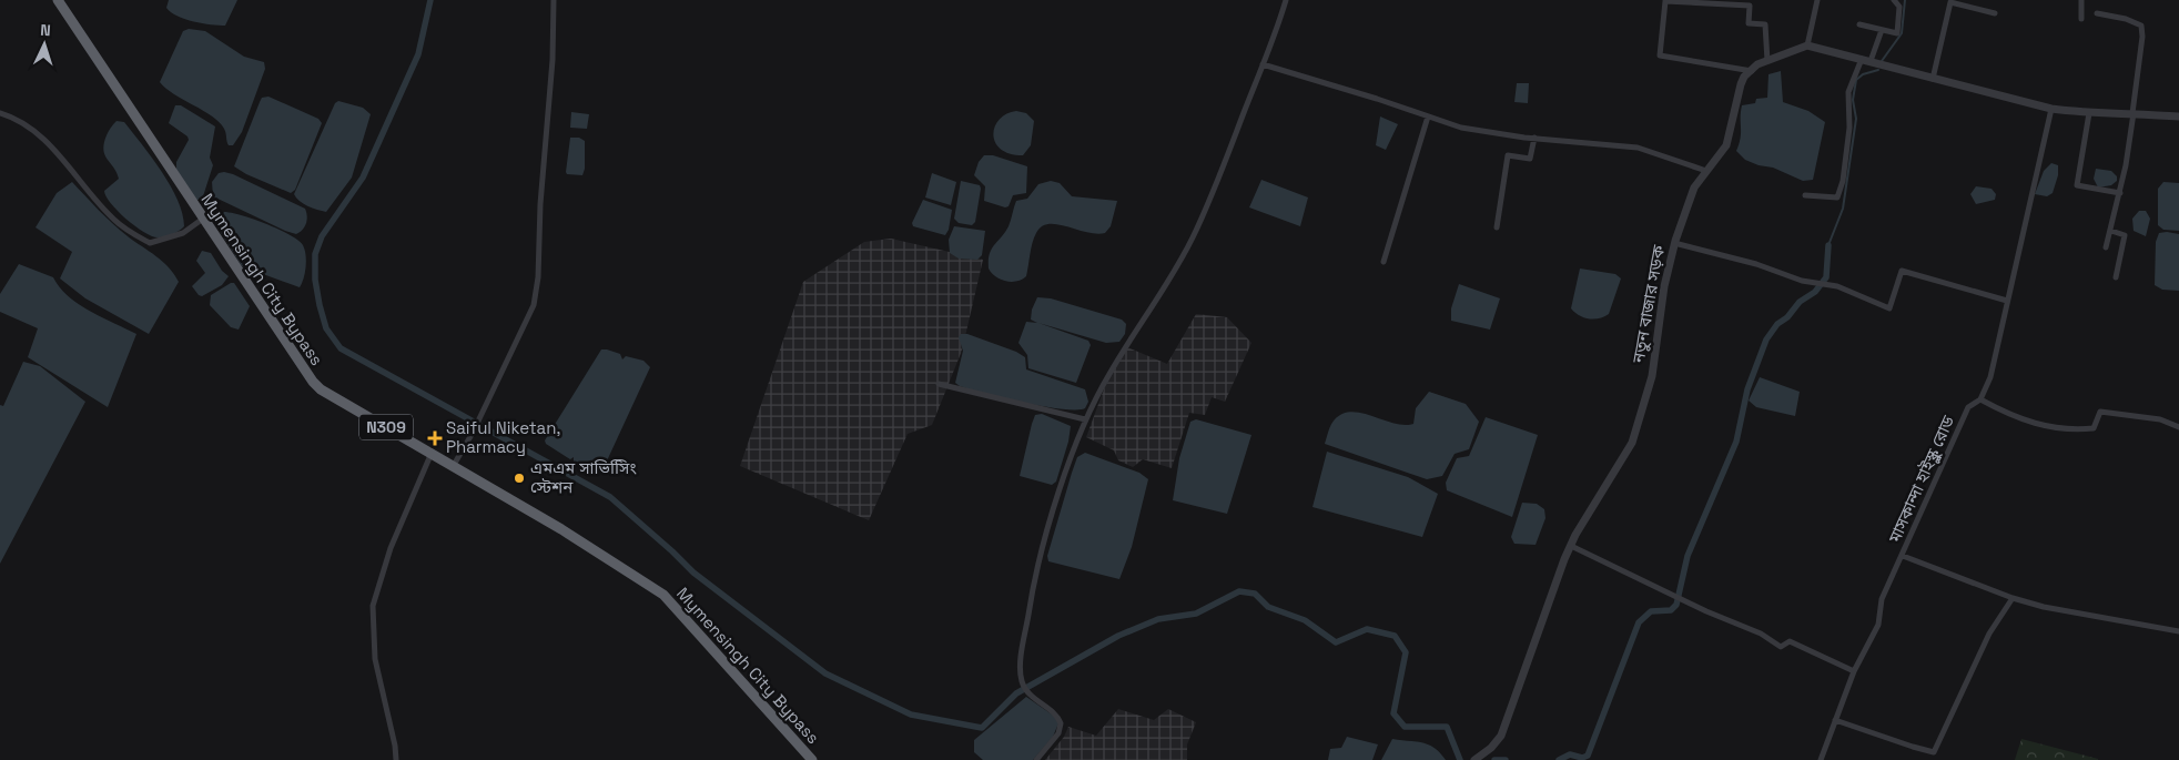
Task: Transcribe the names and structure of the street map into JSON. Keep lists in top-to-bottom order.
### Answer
{
  "streets": {
    "highway": ["Mymensingh City Bypass", "N309"],
    "street": ["নতুন বাজার সড়ক", "মাসকান্দা হাইস্কুল রোড"]
  },
  "places": {
    "health": ["Saiful Niketan, Pharmacy"],
    "other": ["এমএম সাভ‌িসি‌িং স্ট‌েশন"]
  },
  "north": "top"
}
